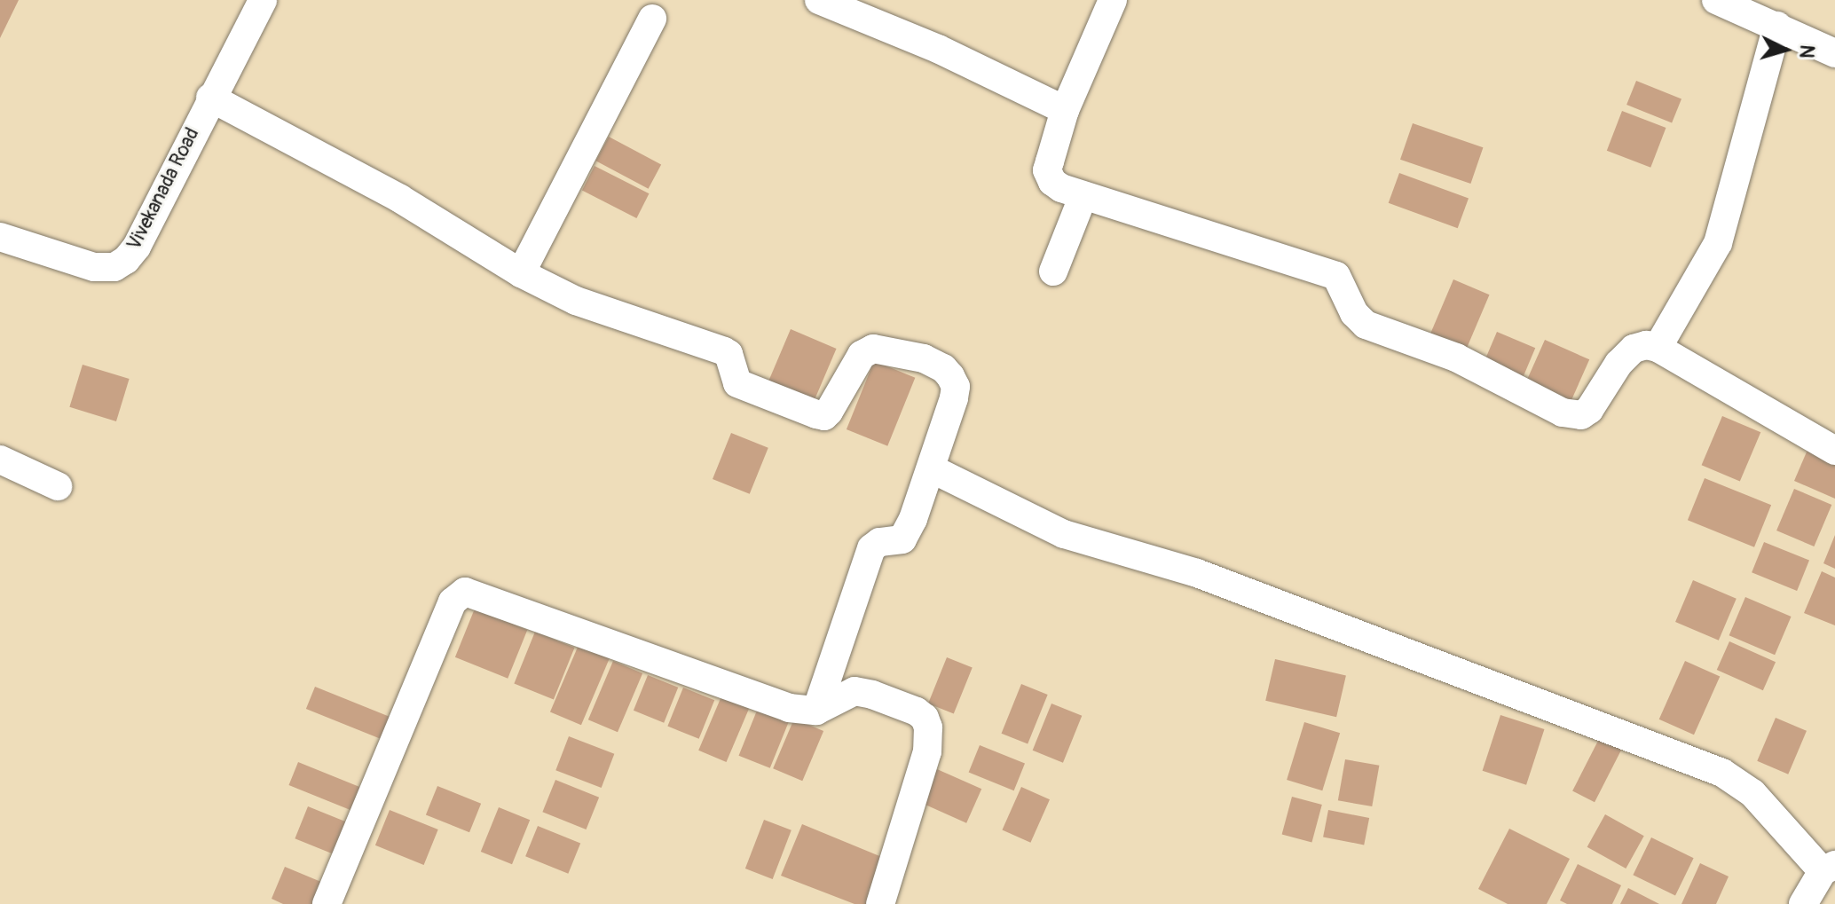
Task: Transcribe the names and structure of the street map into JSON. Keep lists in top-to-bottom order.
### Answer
{
  "streets": {
    "street": ["Vivekanada Road"]
  },
  "north": "right"
}
